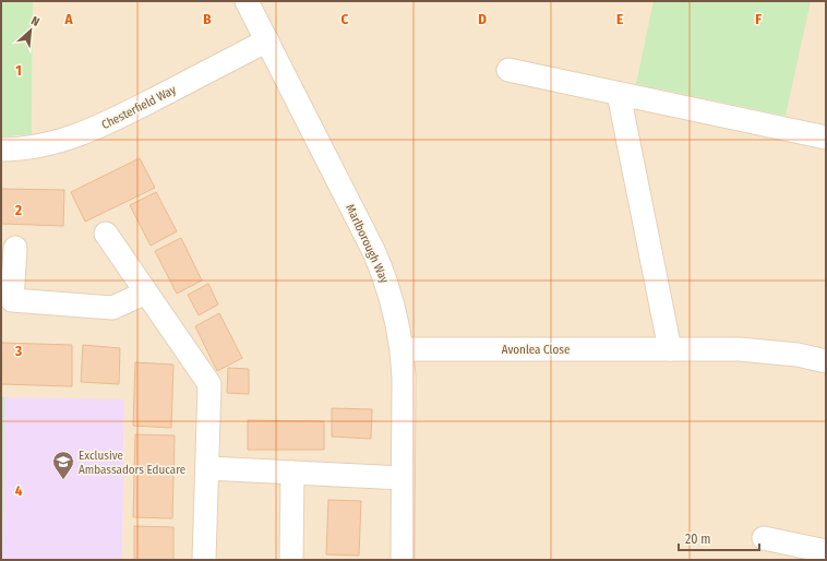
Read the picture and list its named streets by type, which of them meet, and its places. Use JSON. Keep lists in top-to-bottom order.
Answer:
{
  "streets": {
    "street": ["Chesterfield Way", "Marlborough Way", "Avonlea Close"]
  },
  "crossings": [
    ["Chesterfield Way", "Marlborough Way"],
    ["Marlborough Way", "Avonlea Close"]
  ],
  "places": {
    "school or university": ["Exclusive Ambassadors Educare"]
  },
  "scale_bar": "20 m",
  "north": "top right",
  "grid": {
    "columns": [
      "A",
      "B",
      "C",
      "D",
      "E",
      "F"
    ],
    "rows": [
      "1",
      "2",
      "3",
      "4"
    ]
  }
}
